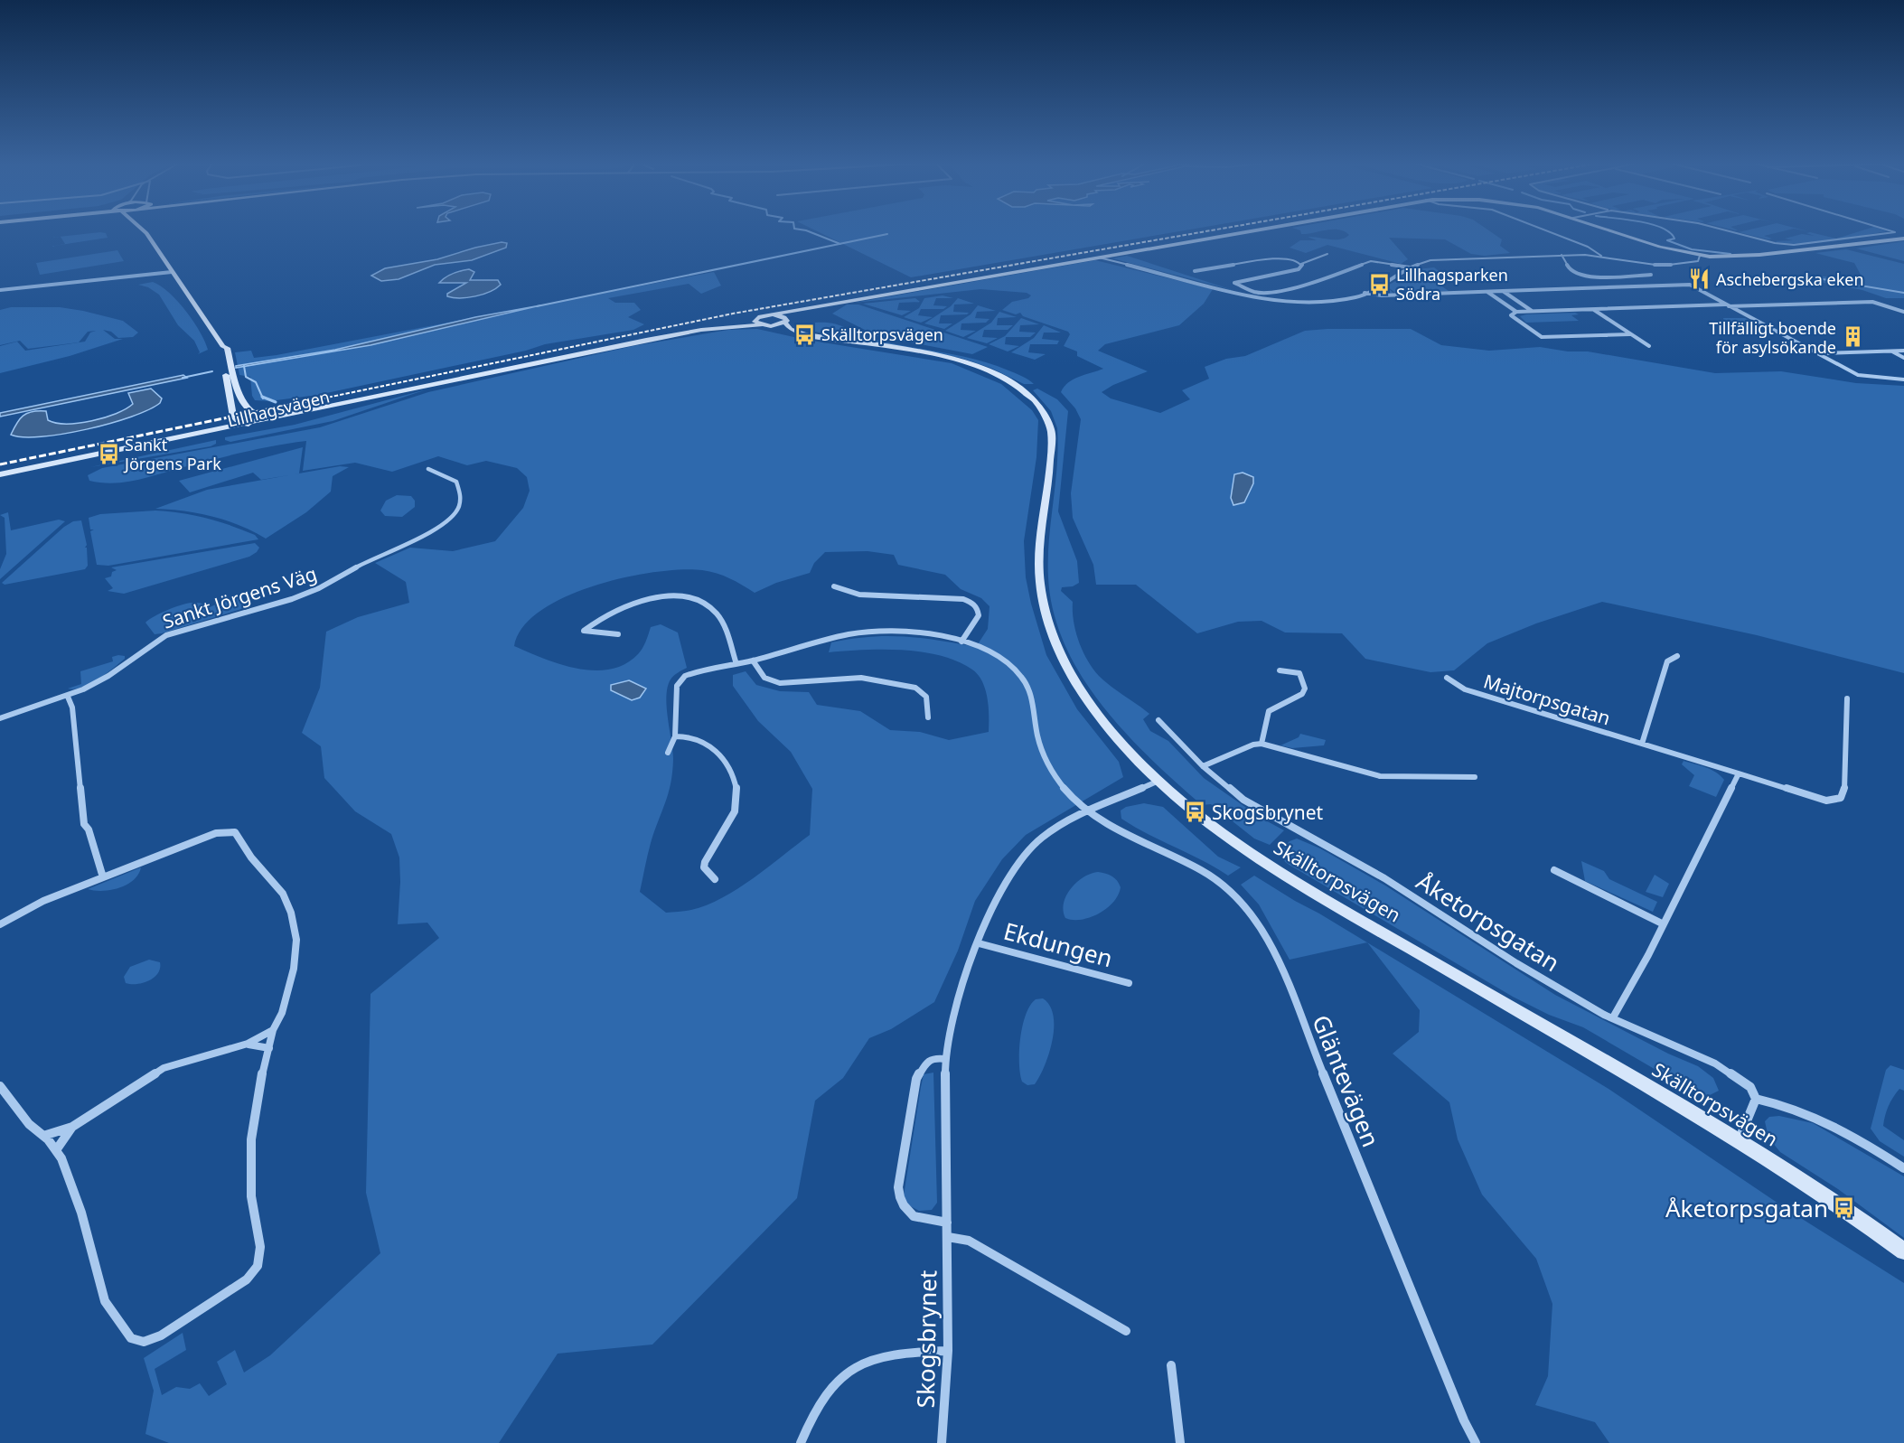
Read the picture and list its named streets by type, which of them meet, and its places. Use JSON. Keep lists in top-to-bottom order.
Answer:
{
  "streets": {
    "street": [
      "Lillhagsvägen",
      "Sankt Jörgens Väg",
      "Majtorpsgatan",
      "Skälltorpsvägen",
      "Åketorpsgatan",
      "Ekdungen",
      "Gläntevägen",
      "Skogsbrynet"
    ]
  },
  "crossings": [
    ["Lillhagsvägen", "Skälltorpsvägen"],
    ["Skälltorpsvägen", "Skogsbrynet"],
    ["Ekdungen", "Skogsbrynet"],
    ["Gläntevägen", "Skogsbrynet"]
  ],
  "places": {
    "restaurant": ["Aschebergska eken"],
    "bus stop": [
      "Lillhagsparken Södra",
      "Skälltorpsvägen",
      "Sankt Jörgens Park",
      "Skogsbrynet",
      "Åketorpsgatan"
    ],
    "building": ["Tillfälligt boende för asylsökande"]
  }
}
